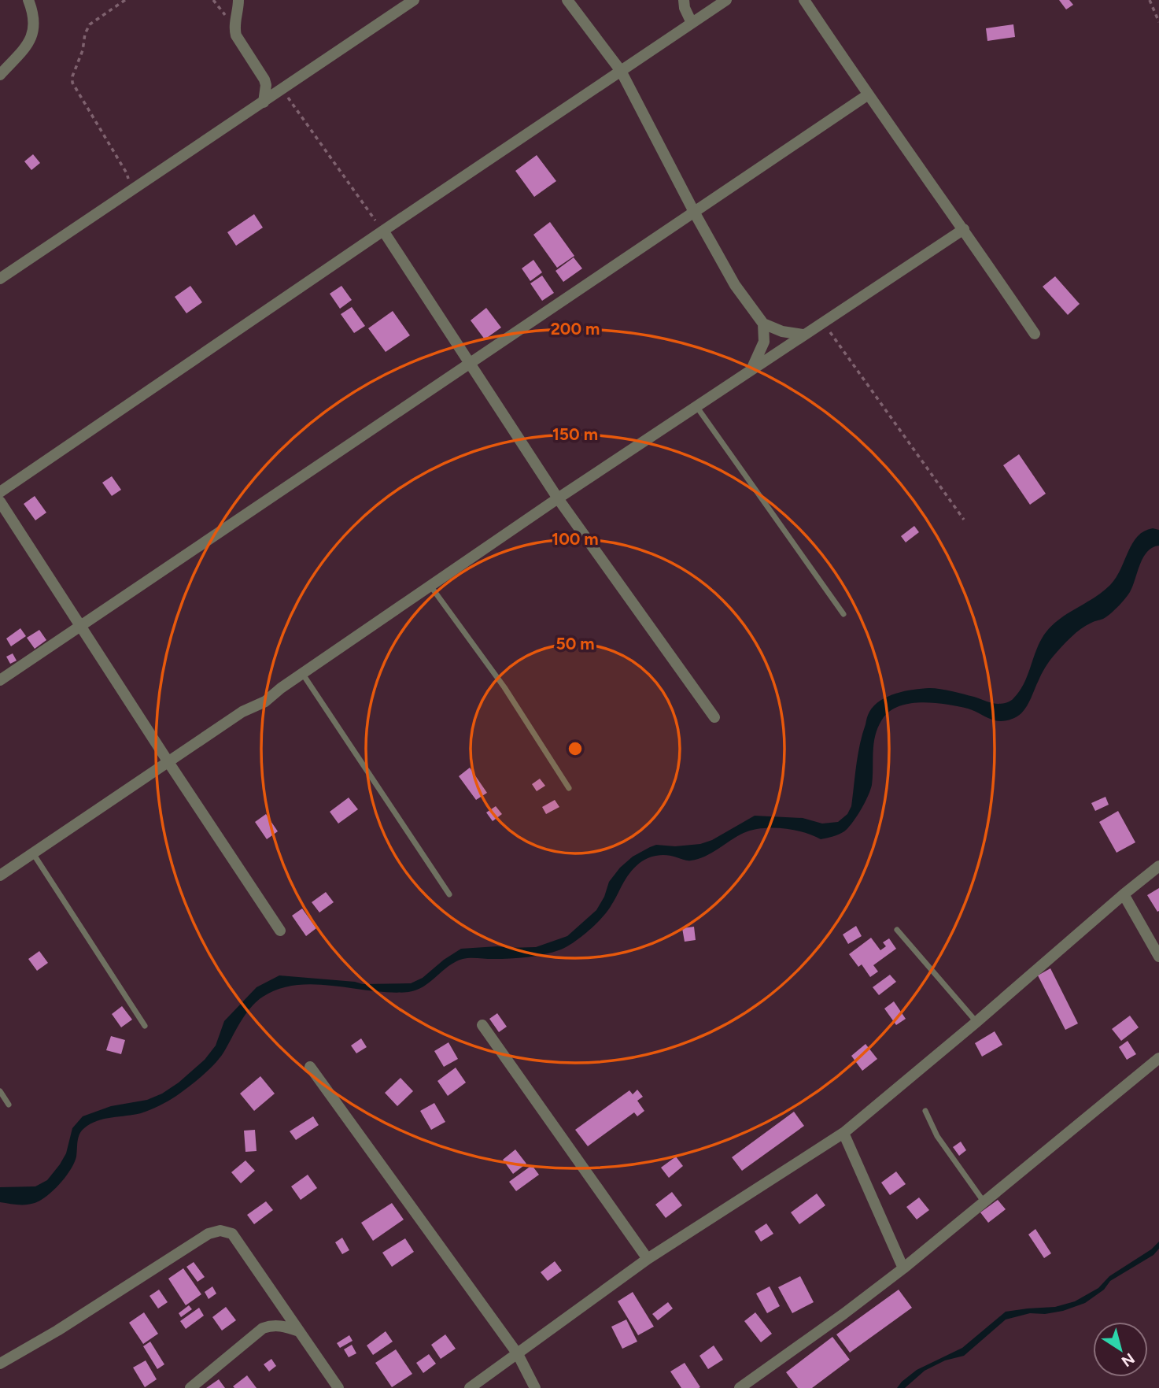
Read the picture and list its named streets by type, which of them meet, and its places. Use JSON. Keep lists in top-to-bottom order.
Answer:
{
  "north": "bottom right",
  "rings": [
    "200 m",
    "150 m",
    "100 m",
    "50 m"
  ]
}
